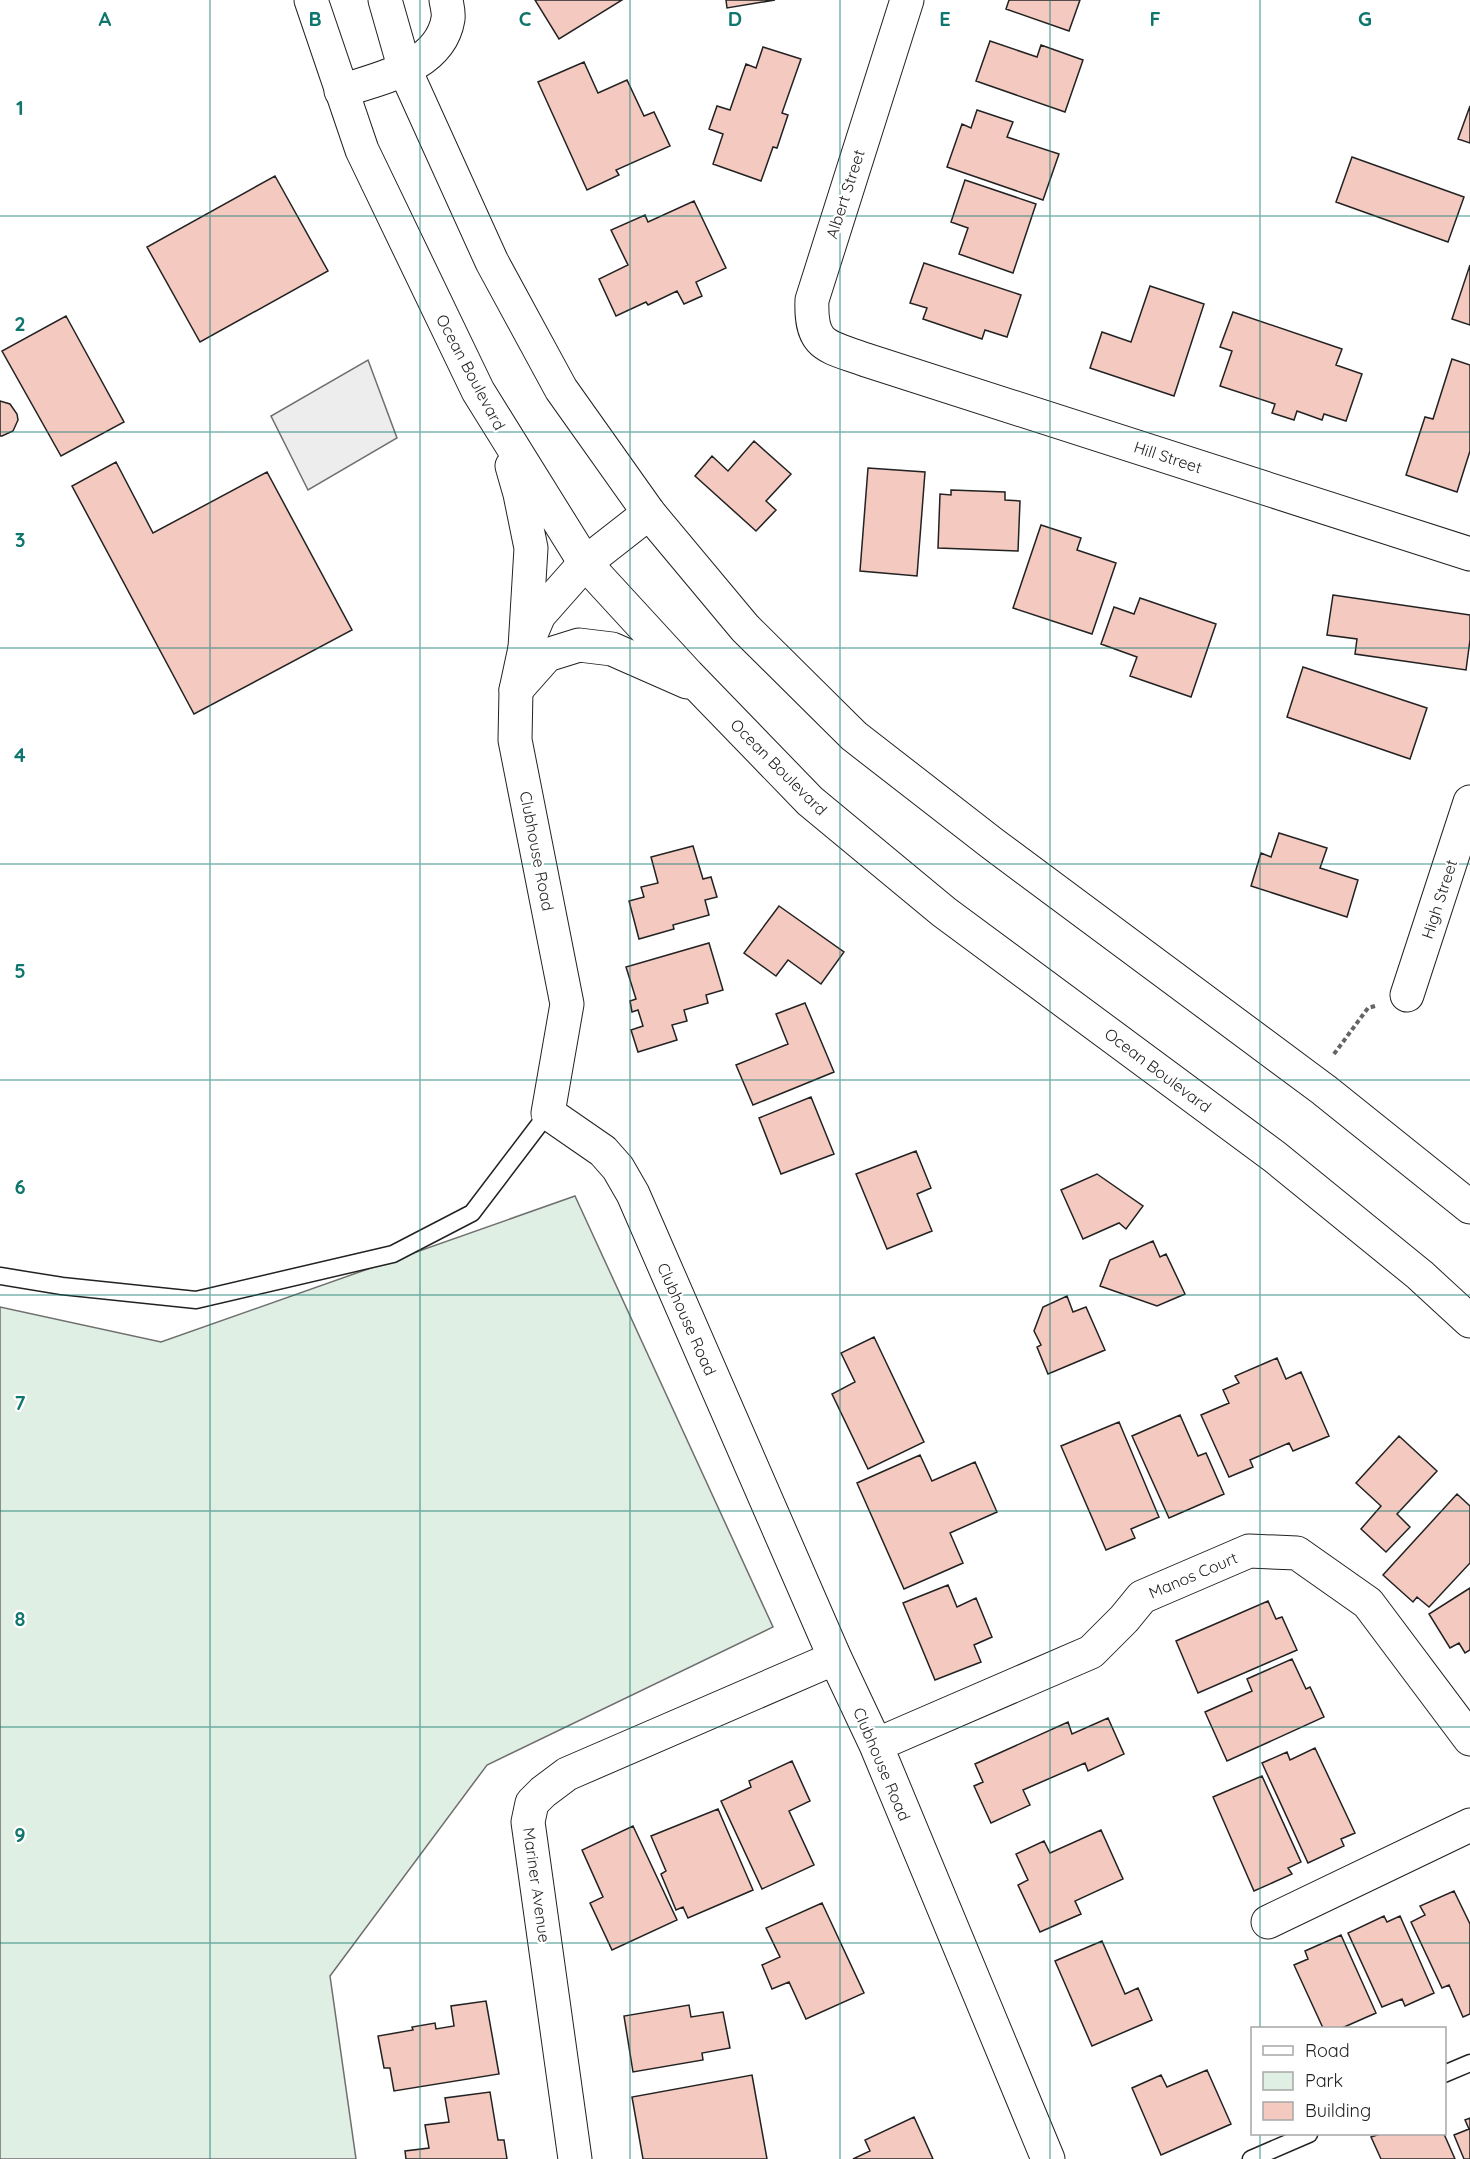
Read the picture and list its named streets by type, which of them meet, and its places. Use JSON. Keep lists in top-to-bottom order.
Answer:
{
  "streets": {
    "street": [
      "Albert Street",
      "Ocean Boulevard",
      "Hill Street",
      "Clubhouse Road",
      "High Street",
      "Manos Court",
      "Mariner Avenue"
    ]
  },
  "crossings": [
    ["Albert Street", "Hill Street"],
    ["Ocean Boulevard", "Clubhouse Road"],
    ["Clubhouse Road", "Manos Court"],
    ["Clubhouse Road", "Mariner Avenue"]
  ],
  "legend": ["Road", "Park", "Building"],
  "grid": {
    "columns": [
      "A",
      "B",
      "C",
      "D",
      "E",
      "F",
      "G"
    ],
    "rows": [
      "1",
      "2",
      "3",
      "4",
      "5",
      "6",
      "7",
      "8",
      "9"
    ]
  }
}
